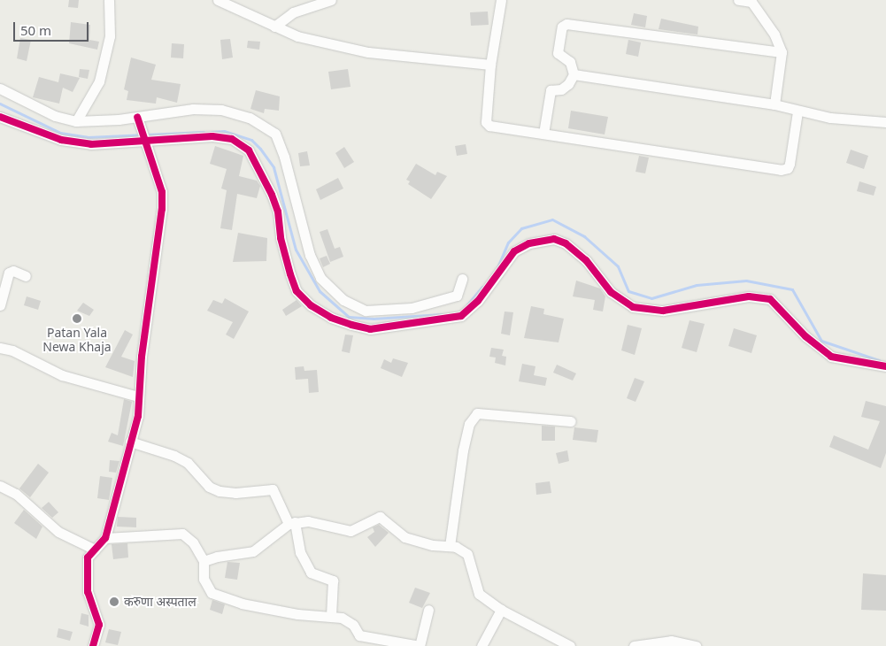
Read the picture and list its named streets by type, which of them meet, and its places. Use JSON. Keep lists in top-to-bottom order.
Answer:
{
  "places": ["Patan Yala Newa Khaja", "करुणा अस्पताल"],
  "scale_bar": "50 m"
}
